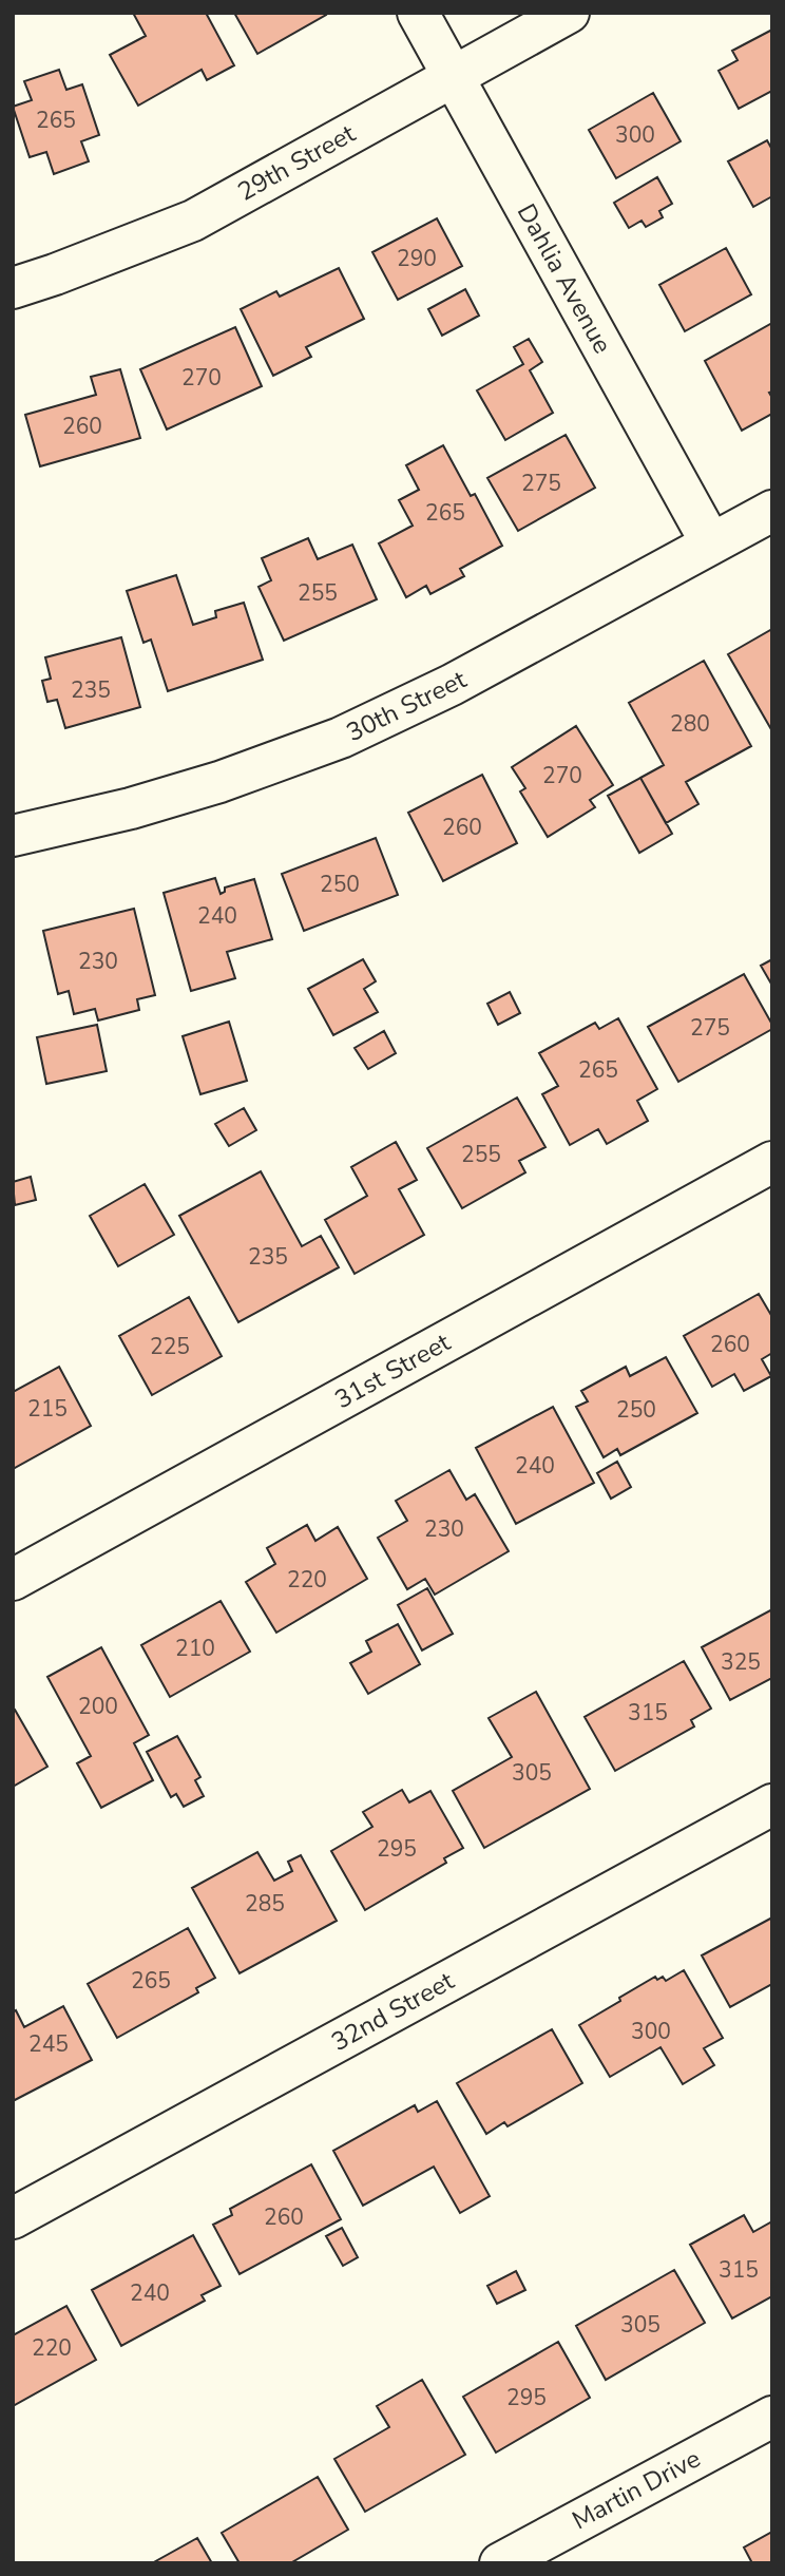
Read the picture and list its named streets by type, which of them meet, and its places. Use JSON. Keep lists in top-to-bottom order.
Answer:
{
  "streets": {
    "street": [
      "29th Street",
      "Dahlia Avenue",
      "30th Street",
      "31st Street",
      "32nd Street",
      "Martin Drive"
    ]
  },
  "crossings": [
    ["29th Street", "Dahlia Avenue"],
    ["Dahlia Avenue", "30th Street"]
  ],
  "house_numbers": [
    "265",
    "300",
    "290",
    "270",
    "260",
    "275",
    "265",
    "255",
    "235",
    "280",
    "270",
    "260",
    "250",
    "240",
    "230",
    "275",
    "265",
    "255",
    "235",
    "260",
    "225",
    "215",
    "250",
    "240",
    "230",
    "220",
    "210",
    "325",
    "200",
    "315",
    "305",
    "295",
    "285",
    "265",
    "300",
    "245",
    "260",
    "315",
    "240",
    "305",
    "220",
    "295"
  ]
}
